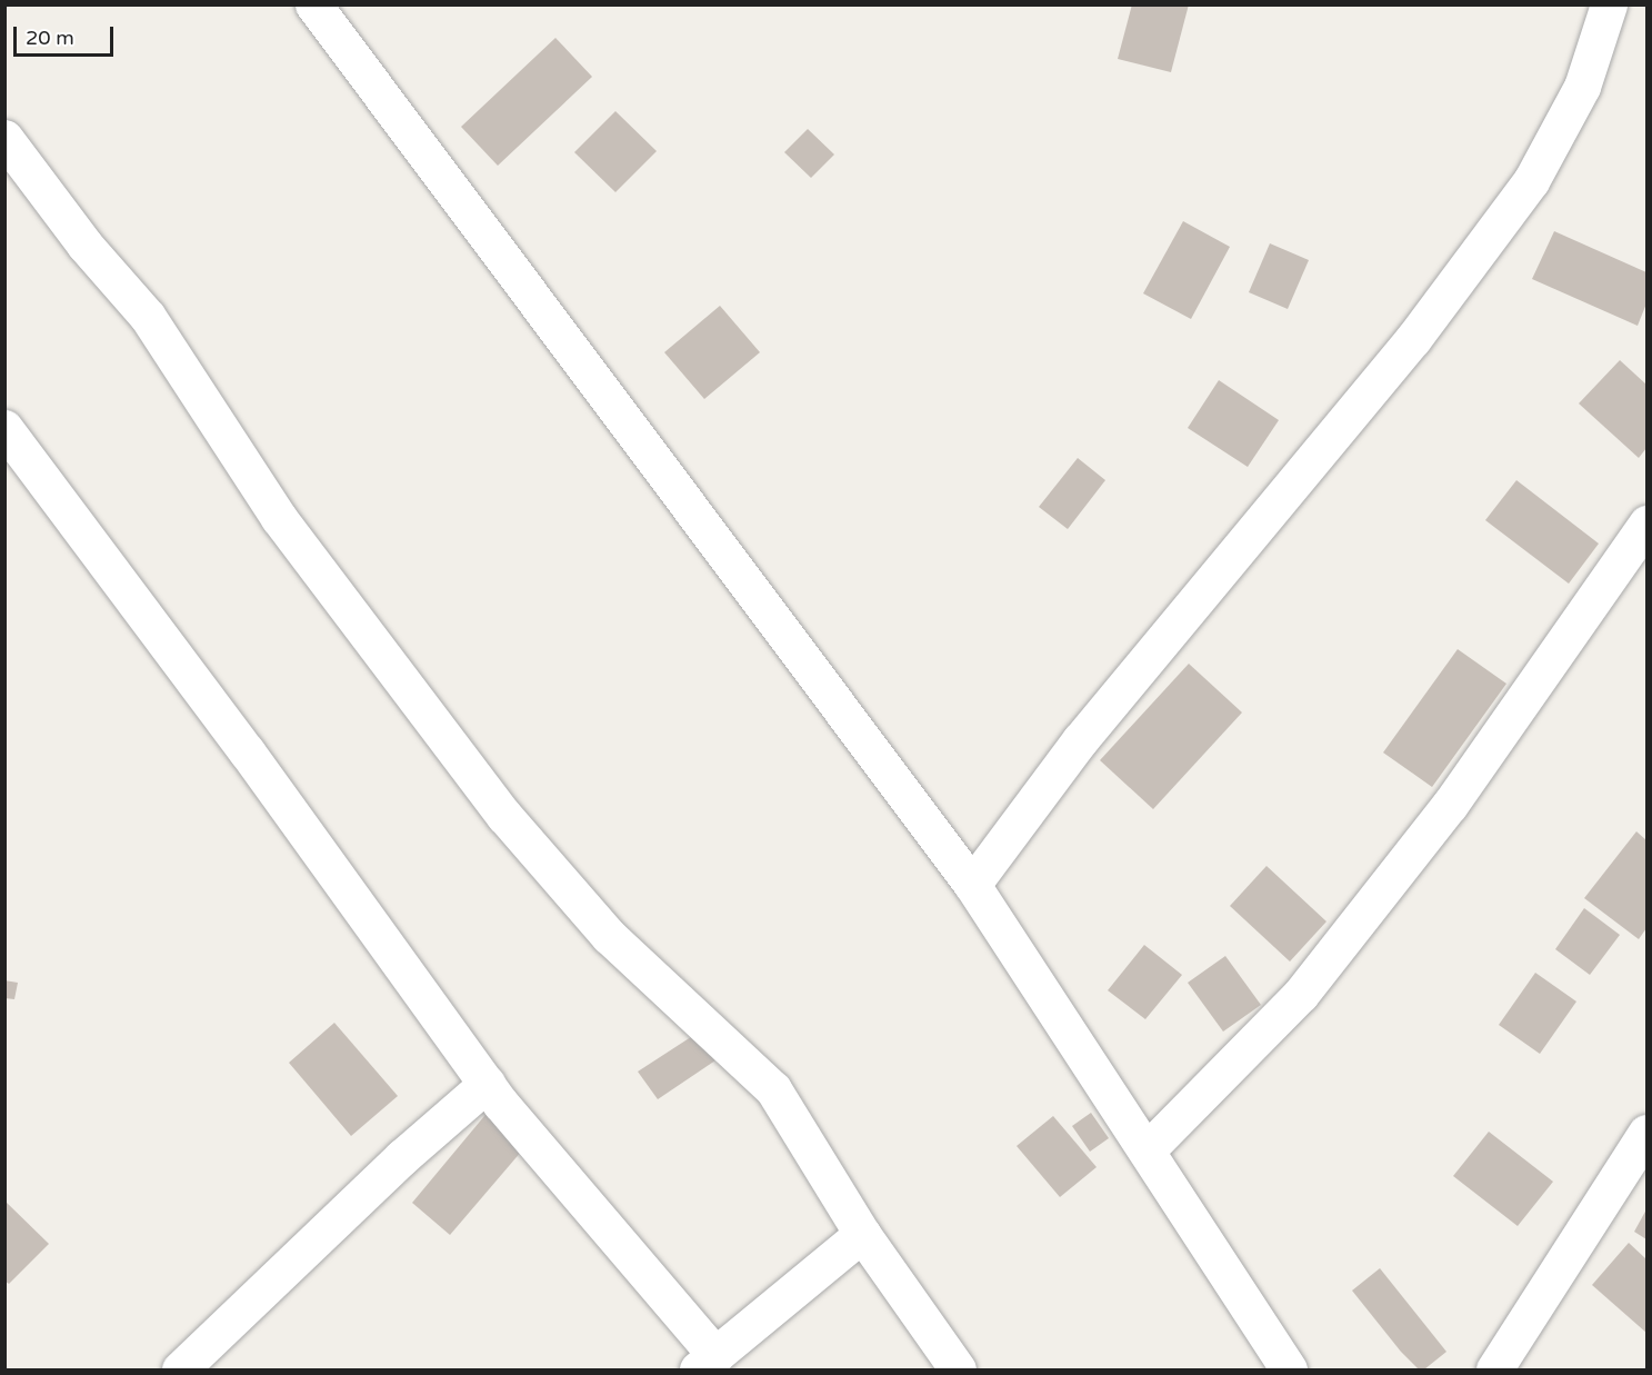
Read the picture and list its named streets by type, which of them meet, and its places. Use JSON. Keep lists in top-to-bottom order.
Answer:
{
  "scale_bar": "20 m"
}
